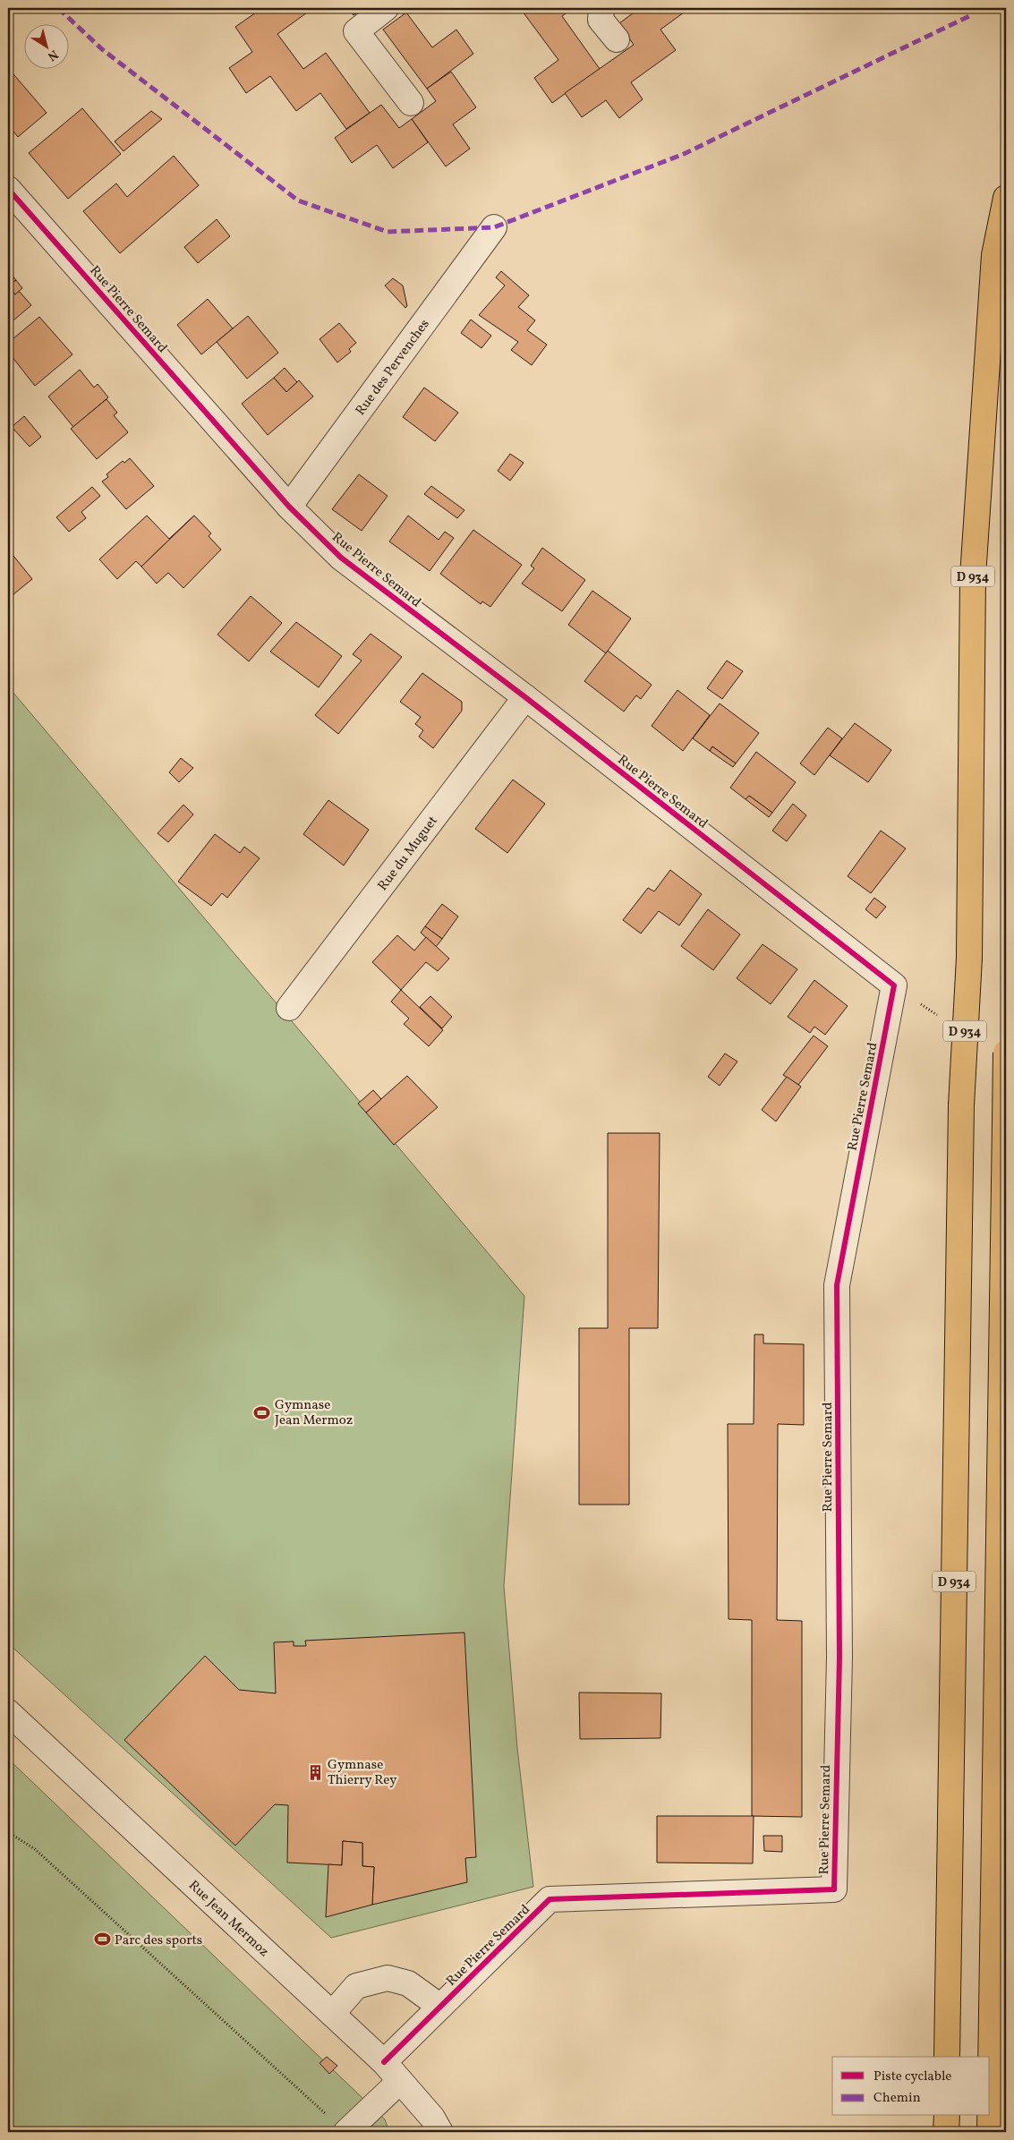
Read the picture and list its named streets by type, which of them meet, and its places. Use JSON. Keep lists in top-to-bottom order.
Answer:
{
  "streets": {
    "highway": ["D 934"],
    "street": [
      "Rue Pierre Semard",
      "Rue des Pervenches",
      "Rue du Muguet",
      "Rue Jean Mermoz"
    ]
  },
  "crossings": [
    ["Rue Pierre Semard", "Rue des Pervenches"],
    ["Rue Pierre Semard", "Rue du Muguet"],
    ["Rue Pierre Semard", "Rue Jean Mermoz"]
  ],
  "places": {
    "sports": ["Gymnase Jean Mermoz", "Parc des sports"],
    "building": ["Gymnase Thierry Rey"]
  },
  "legend": ["Piste cyclable", "Chemin"],
  "north": "bottom right"
}
